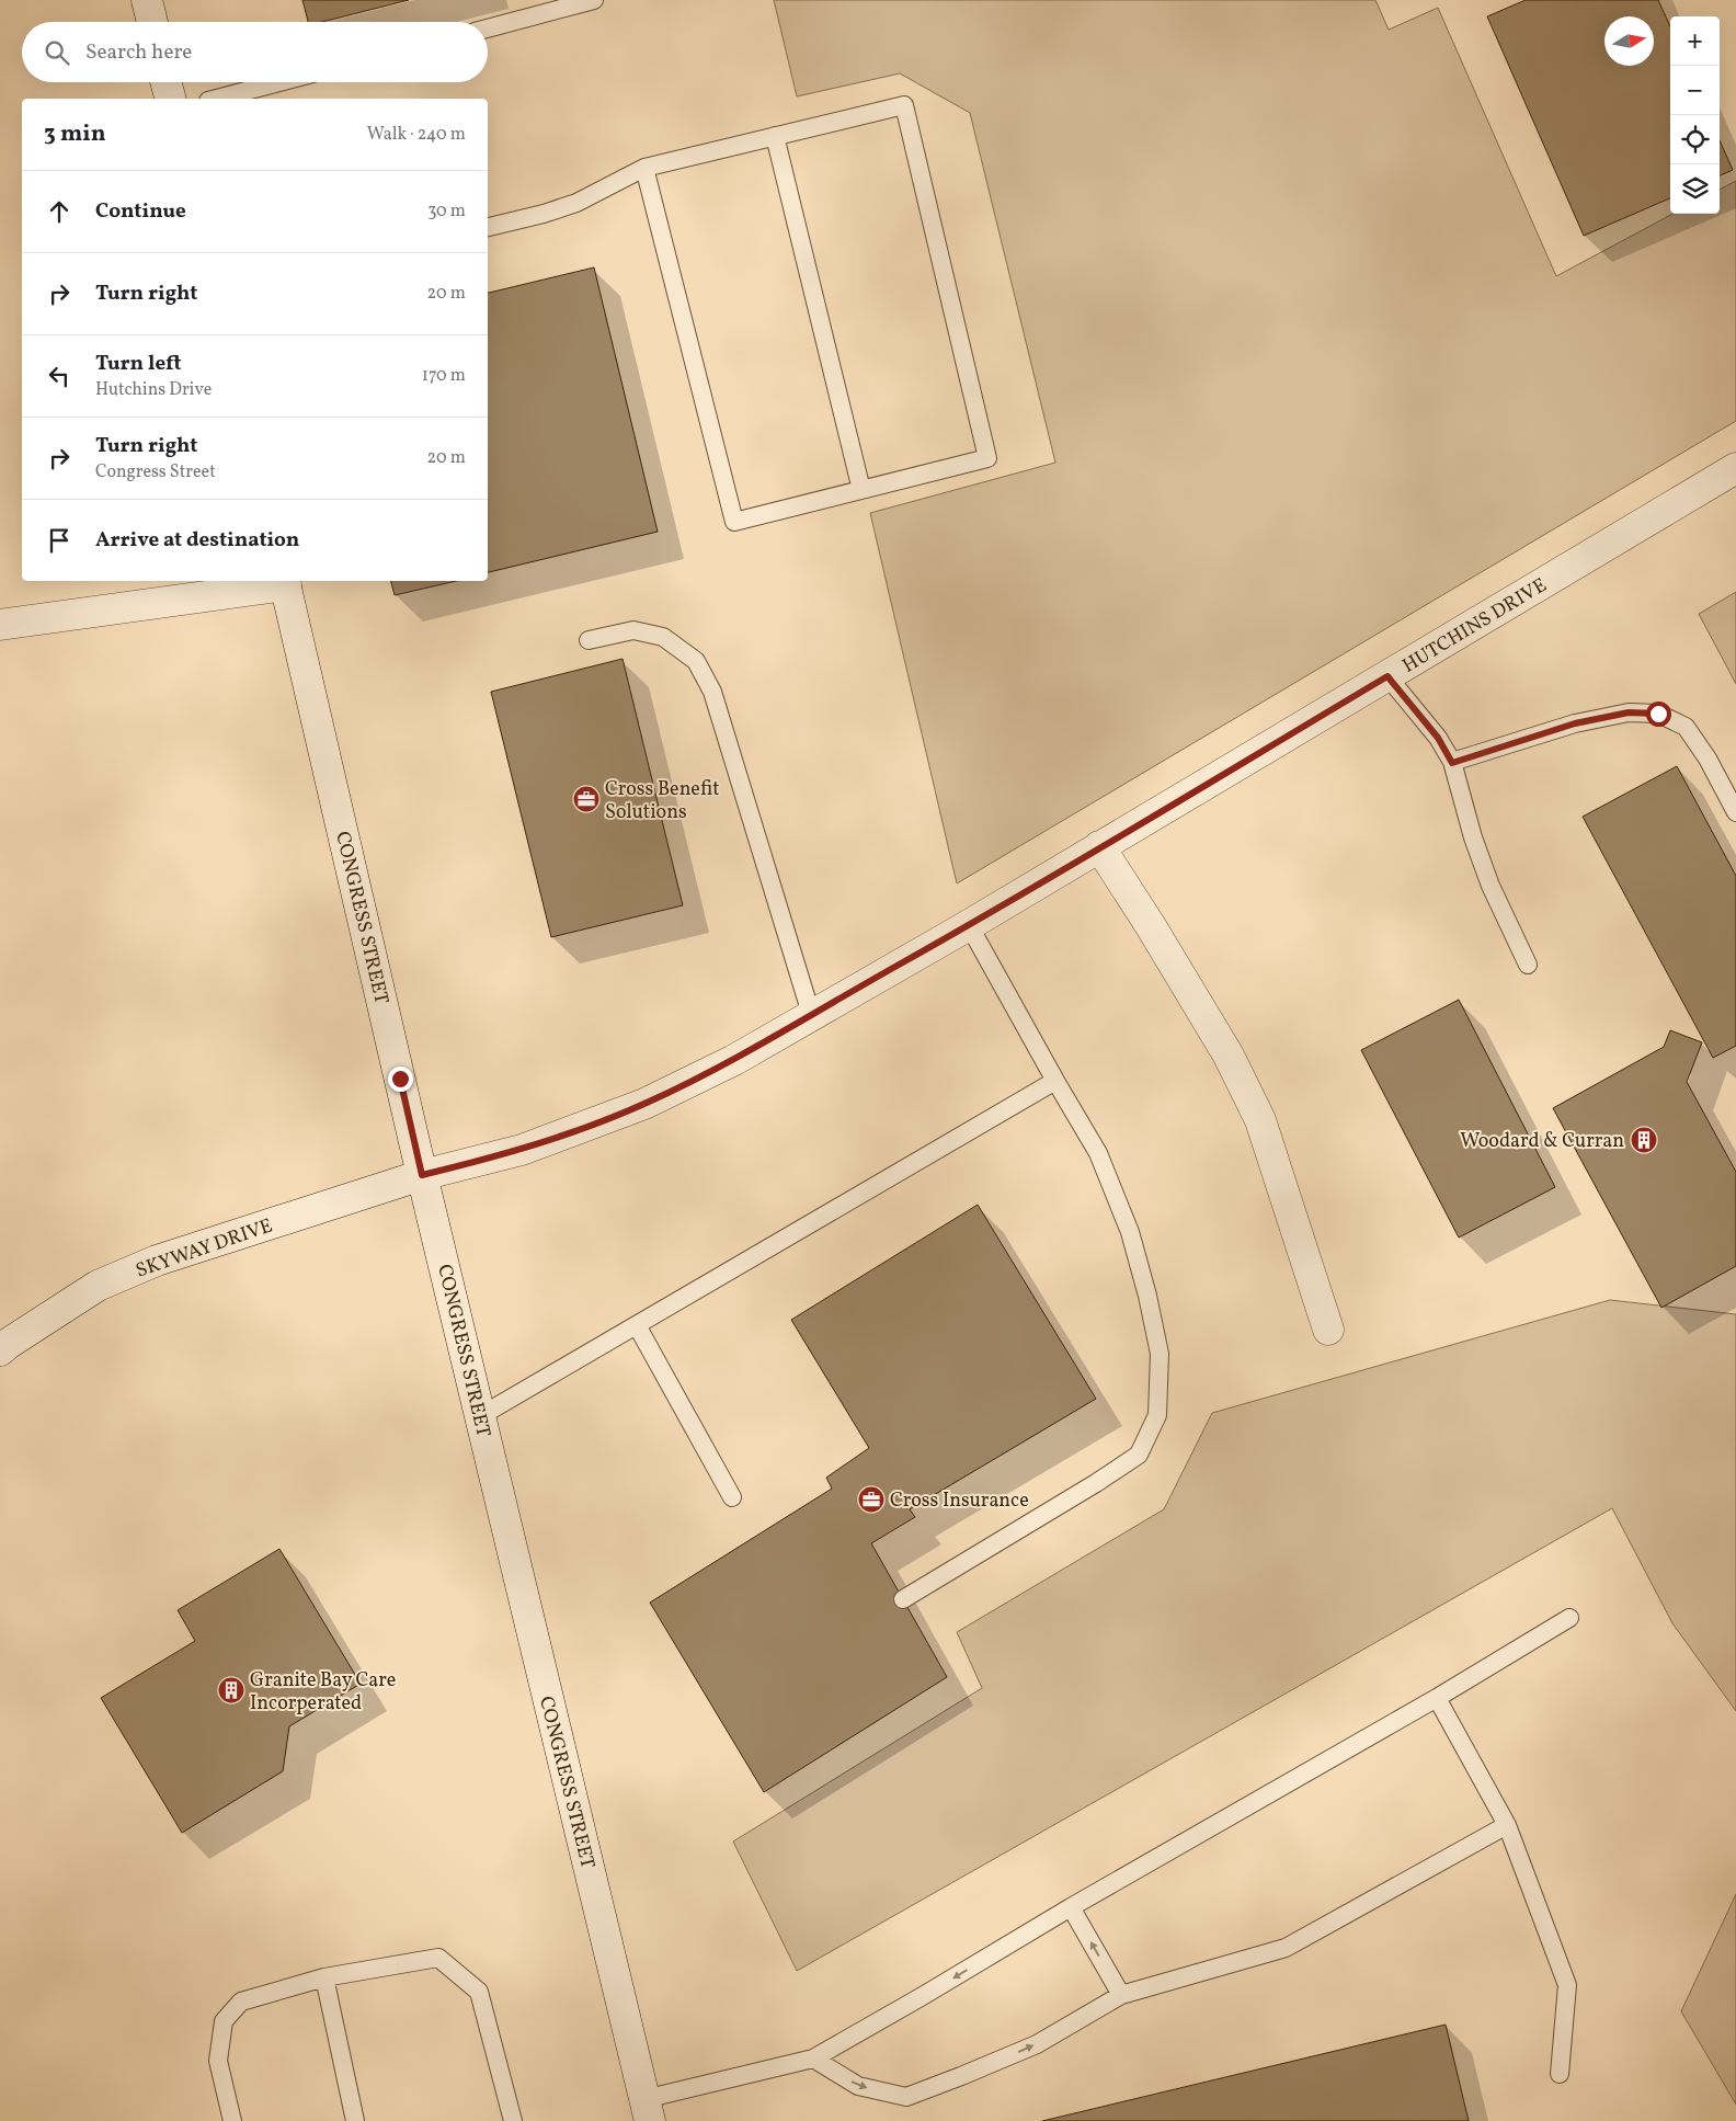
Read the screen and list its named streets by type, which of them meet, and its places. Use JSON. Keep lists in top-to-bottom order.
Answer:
{
  "streets": {
    "street": ["HUTCHINS DRIVE", "CONGRESS STREET", "SKYWAY DRIVE"]
  },
  "crossings": [
    ["HUTCHINS DRIVE", "CONGRESS STREET"],
    ["HUTCHINS DRIVE", "SKYWAY DRIVE"],
    ["CONGRESS STREET", "SKYWAY DRIVE"]
  ],
  "places": {
    "office": ["Cross Benefit Solutions", "Cross Insurance"],
    "building": ["Woodard & Curran", "Granite Bay Care Incorperated"]
  },
  "north": "right",
  "page": {
    "map_buttons": ["+", "−"],
    "search": "Search here",
    "heading": ["3 min", "Walk · 240 m"],
    "list": [
      ["Continue", "30 m"],
      ["Turn right", "20 m"],
      ["Turn left", "Hutchins Drive", "170 m"],
      ["Turn right", "Congress Street", "20 m"],
      "Arrive at destination"
    ]
  }
}
